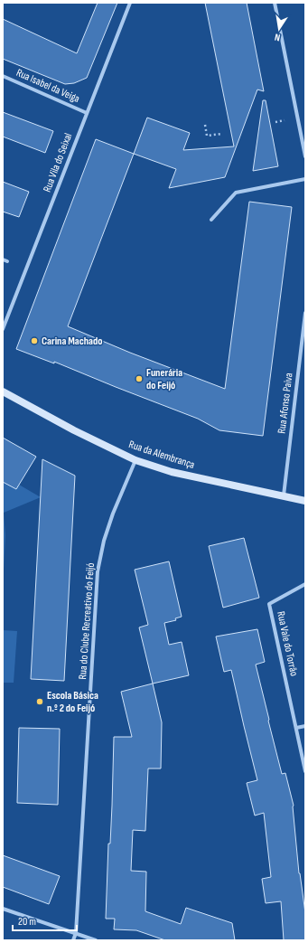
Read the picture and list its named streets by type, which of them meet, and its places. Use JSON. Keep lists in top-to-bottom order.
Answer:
{
  "streets": {
    "main road": ["Rua da Alembrança"],
    "street": [
      "Rua Isabel da Veiga",
      "Rua Vila do Seixal",
      "Rua Afonso Paiva",
      "Rua do Clube Recreativo do Feijó",
      "Rua Vale do Torrão"
    ]
  },
  "crossings": [
    ["Rua Isabel da Veiga", "Rua Vila do Seixal"],
    ["Rua Afonso Paiva", "Rua da Alembrança"],
    ["Rua da Alembrança", "Rua do Clube Recreativo do Feijó"]
  ],
  "places": ["Carina Machado", "Funerária do Feijó", "Escola Básica n.º 2 do Feijó"],
  "scale_bar": "20 m",
  "north": "bottom"
}
